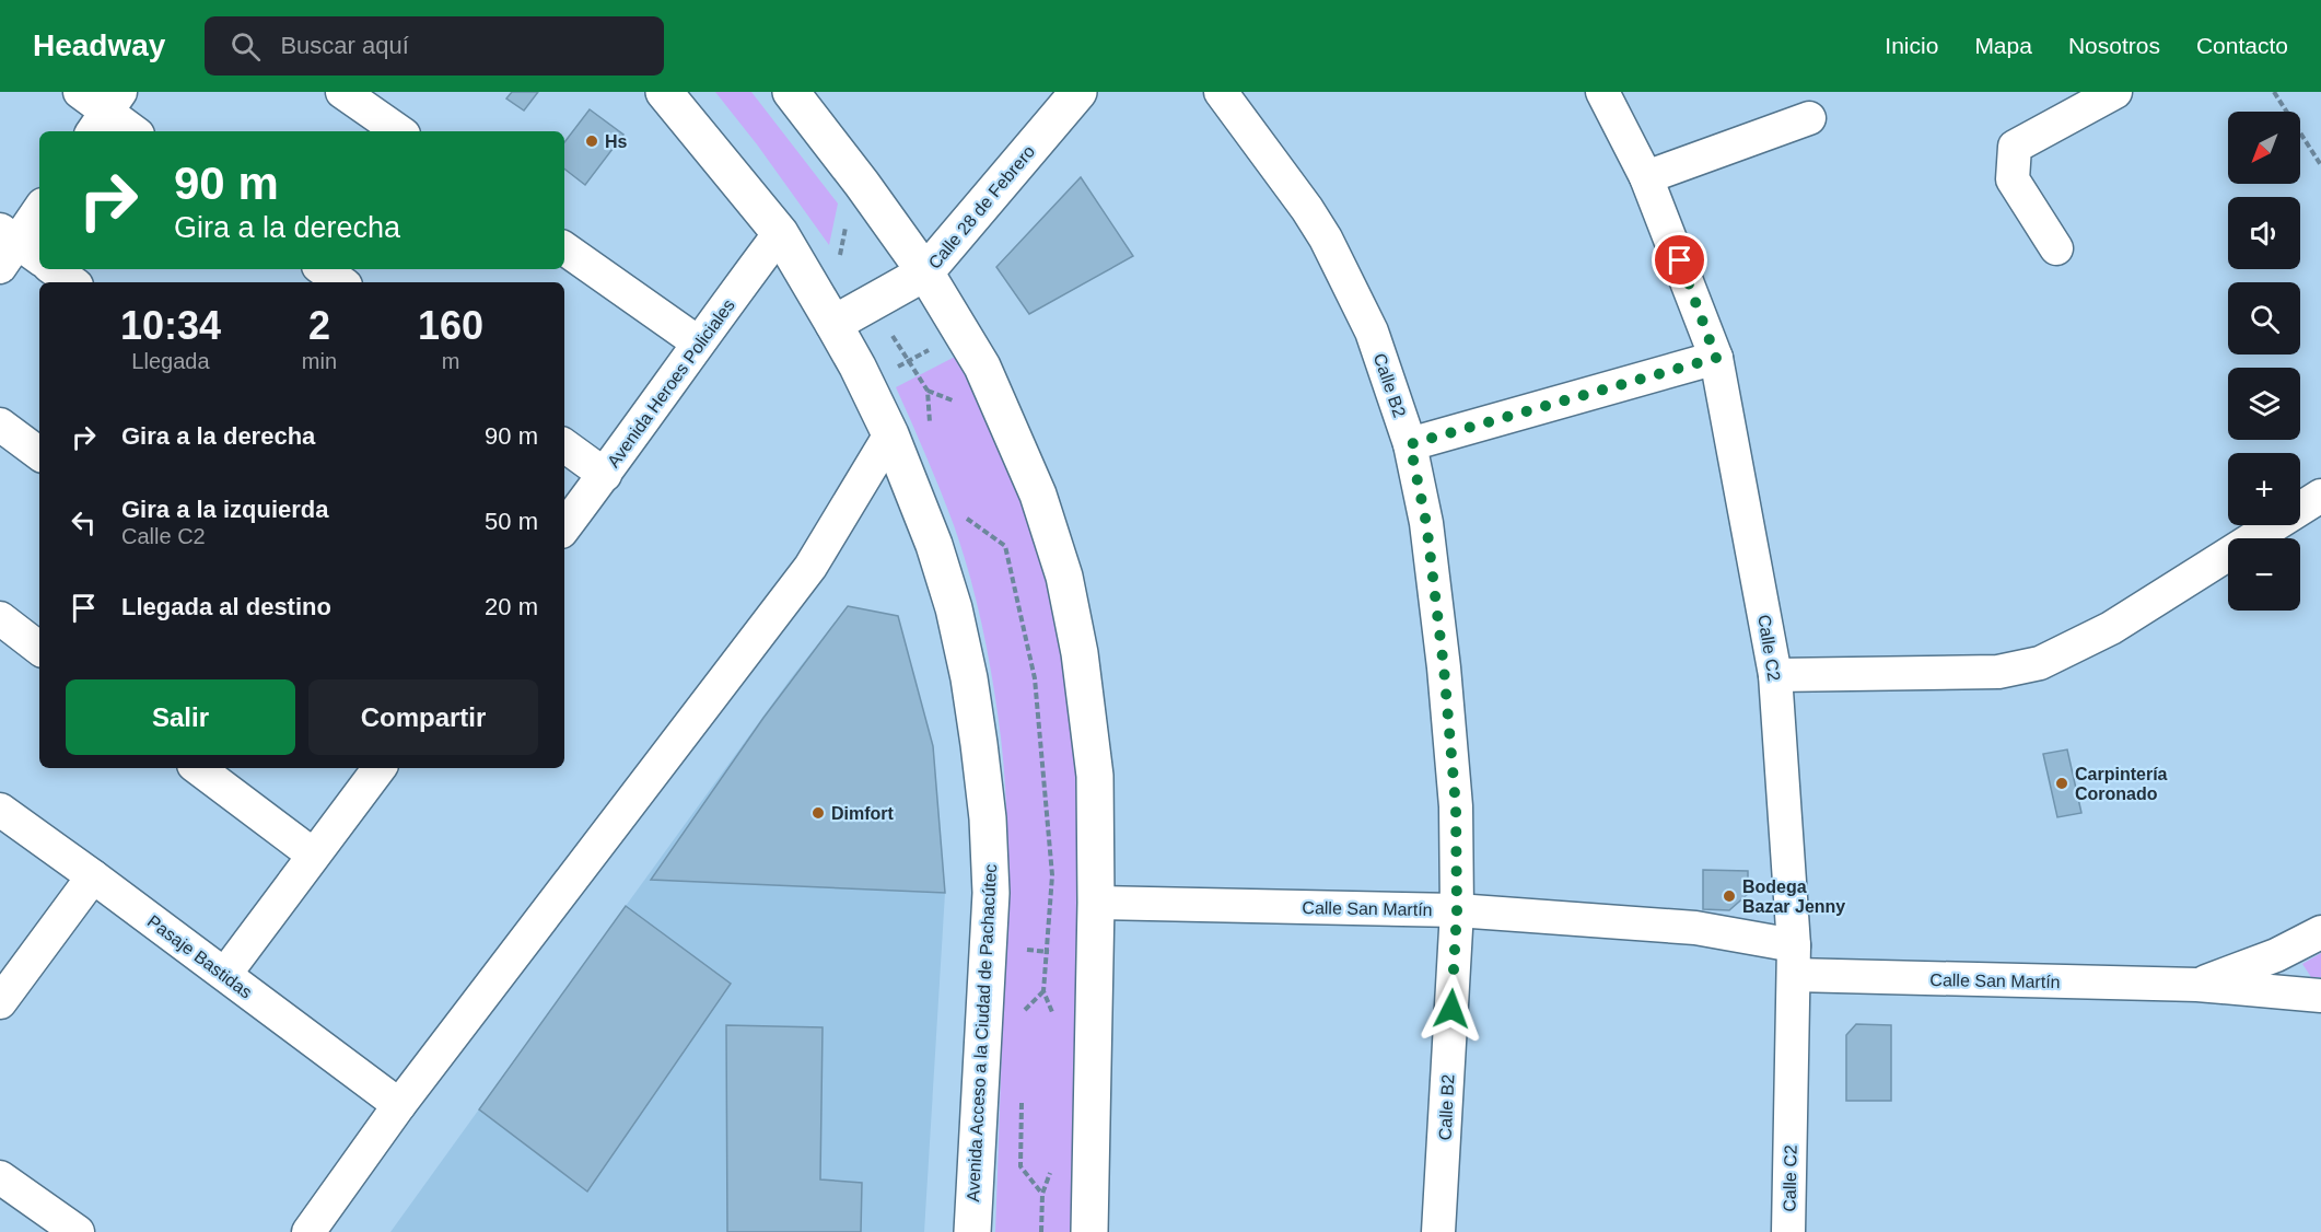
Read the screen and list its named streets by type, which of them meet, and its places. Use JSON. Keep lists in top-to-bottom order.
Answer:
{
  "streets": {
    "main road": ["Calle 28 de Febrero", "Avenida Acceso a la Ciudad de Pachacútec"],
    "street": [
      "Avenida Heroes Policiales",
      "Calle B2",
      "Calle C2",
      "Calle San Martín",
      "Pasaje Bastidas"
    ]
  },
  "crossings": [
    ["Calle 28 de Febrero", "Avenida Acceso a la Ciudad de Pachacútec"],
    ["Avenida Heroes Policiales", "Avenida Acceso a la Ciudad de Pachacútec"],
    ["Calle B2", "Calle San Martín"],
    ["Calle C2", "Calle San Martín"]
  ],
  "places": [
    "Hs",
    "Carpintería Coronado",
    "Dimfort",
    "Bodega Bazar Jenny"
  ],
  "north": "bottom left",
  "page": {
    "header": "Headway",
    "search": "Buscar aquí",
    "nav": [
      "Inicio",
      "Mapa",
      "Nosotros",
      "Contacto"
    ],
    "map_buttons": ["+", "−"],
    "turn": ["90 m", "Gira a la derecha"],
    "eta": [
      "10:34",
      "Llegada",
      "2",
      "min",
      "160",
      "m"
    ],
    "list": [
      {
        "name": "Gira a la derecha",
        "value": "90 m"
      },
      {
        "name": "Gira a la izquierda",
        "note": "Calle C2",
        "value": "50 m"
      },
      {
        "name": "Llegada al destino",
        "value": "20 m"
      }
    ],
    "buttons": ["Salir", "Compartir"]
  }
}
